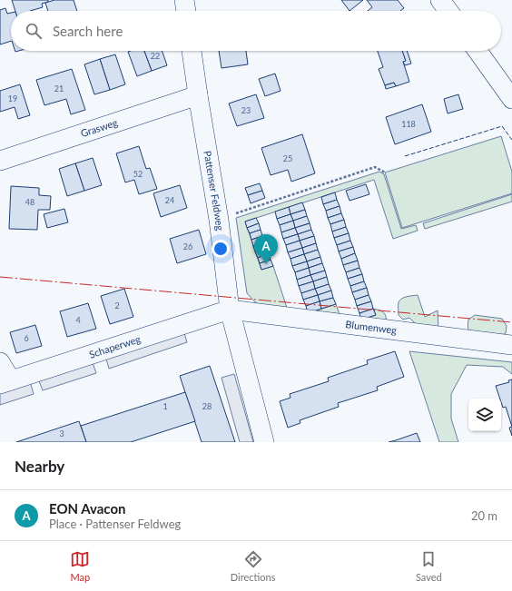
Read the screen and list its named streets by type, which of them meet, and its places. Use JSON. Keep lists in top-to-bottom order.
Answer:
{
  "streets": {
    "street": [
      "Grasweg",
      "Pattenser Feldweg",
      "Blumenweg",
      "Schaperweg"
    ]
  },
  "crossings": [
    ["Grasweg", "Pattenser Feldweg"],
    ["Pattenser Feldweg", "Blumenweg"],
    ["Pattenser Feldweg", "Schaperweg"],
    ["Blumenweg", "Schaperweg"]
  ],
  "house_numbers": [
    "22",
    "21",
    "19",
    "23",
    "118",
    "25",
    "52",
    "24",
    "48",
    "26",
    "2",
    "4",
    "6",
    "1",
    "28",
    "3"
  ],
  "page": {
    "search": "Search here",
    "pins": "A",
    "heading": "Nearby",
    "list": [
      {
        "mark": "A",
        "name": "EON Avacon",
        "note": "Place · Pattenser Feldweg",
        "value": "20 m"
      }
    ],
    "nav": ["Map", "Directions", "Saved"]
  }
}
